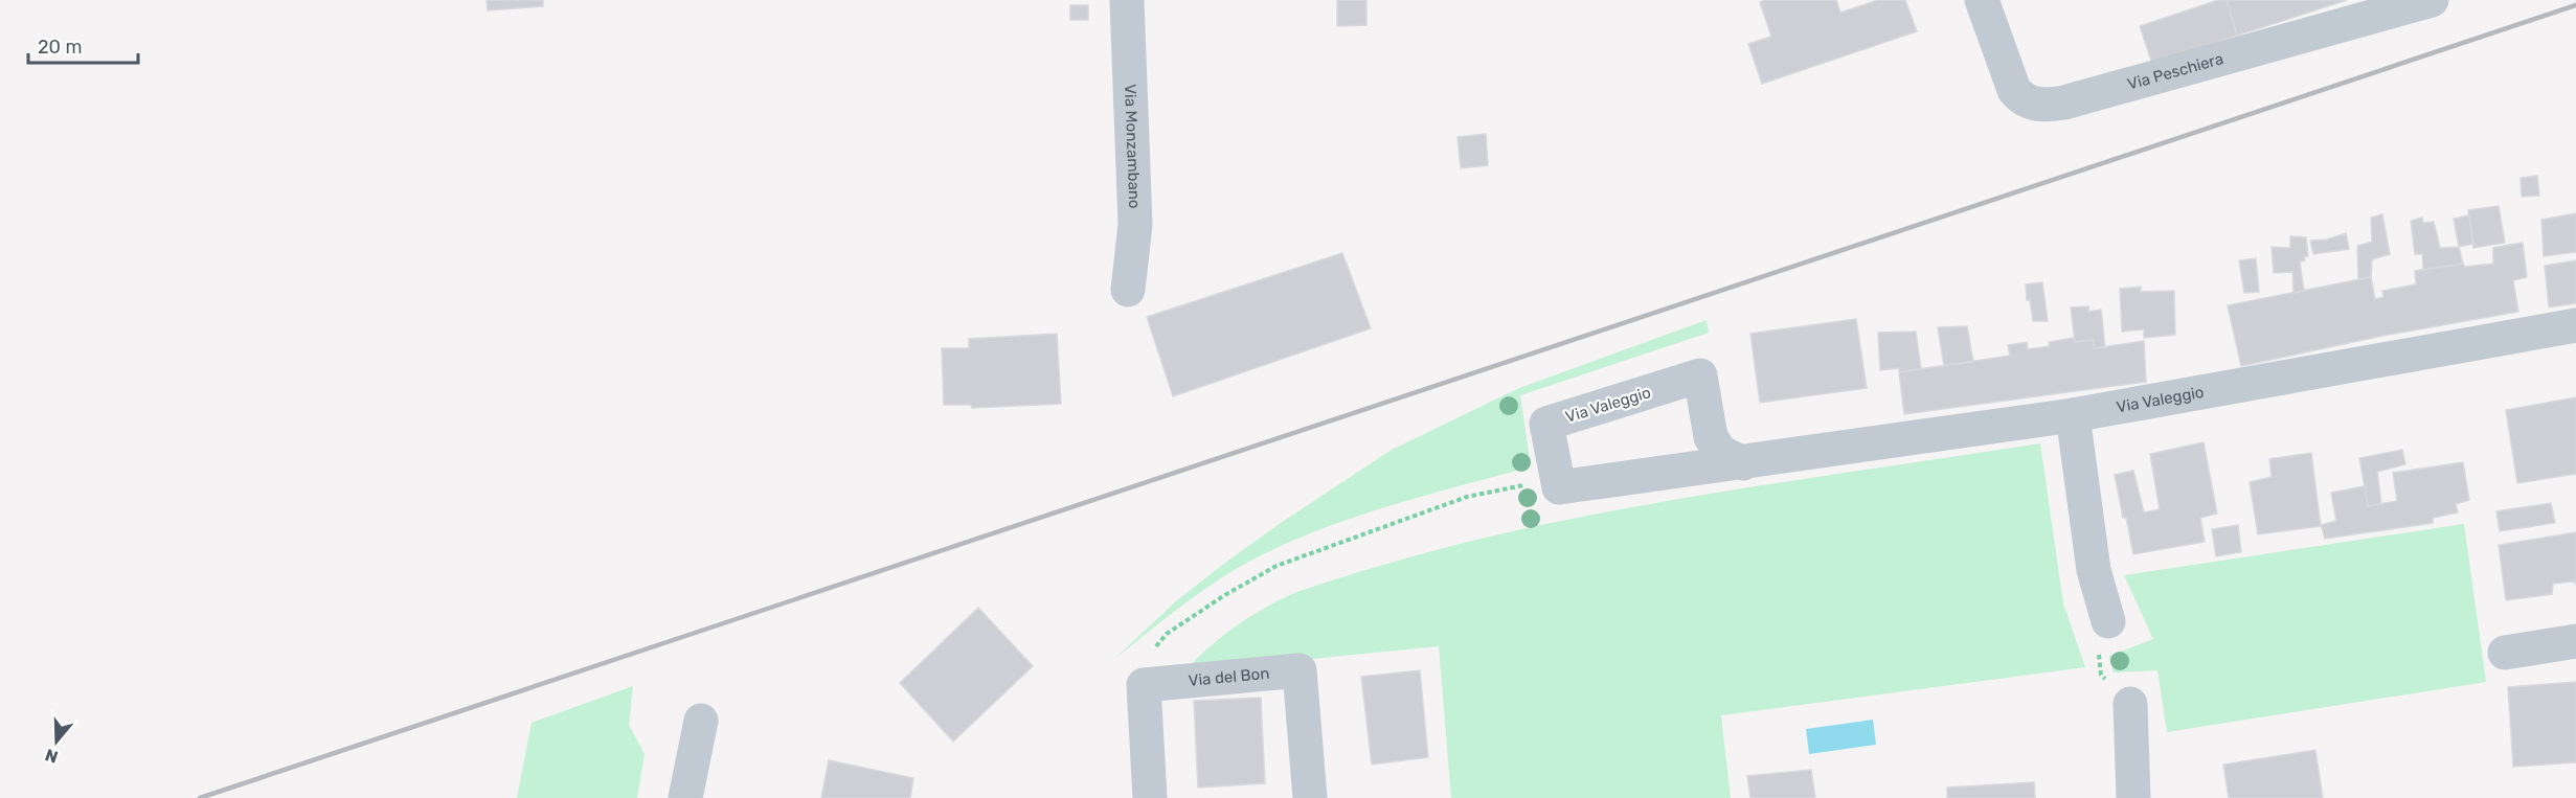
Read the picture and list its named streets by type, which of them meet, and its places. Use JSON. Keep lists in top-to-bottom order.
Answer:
{
  "streets": {
    "street": [
      "Via Peschiera",
      "Via Monzambano",
      "Via Valeggio",
      "Via del Bon"
    ]
  },
  "scale_bar": "20 m",
  "north": "bottom"
}
